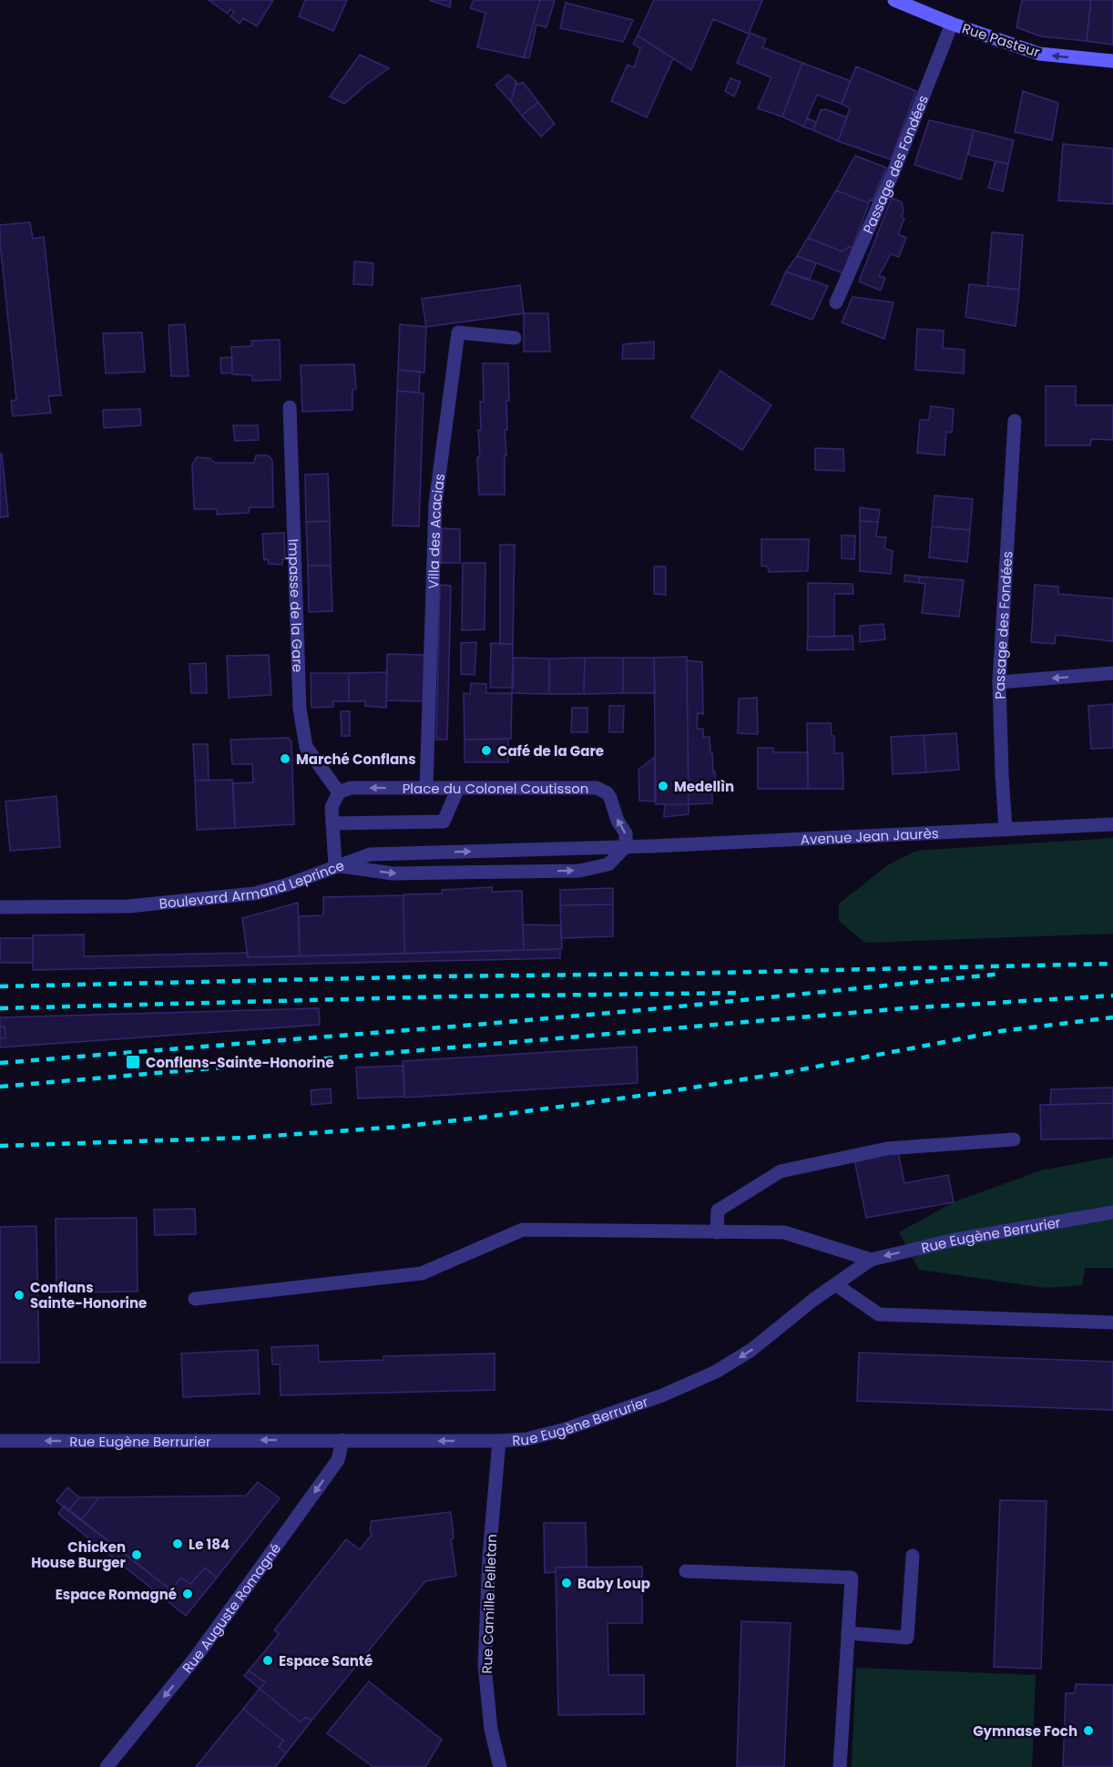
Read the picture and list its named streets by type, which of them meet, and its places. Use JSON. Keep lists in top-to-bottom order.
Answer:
{
  "streets": {
    "main road": ["Rue Pasteur"],
    "street": [
      "Passage des Fondées",
      "Villa des Acacias",
      "Impasse de la Gare",
      "Place du Colonel Coutisson",
      "Avenue Jean Jaurès",
      "Boulevard Armand Leprince",
      "Rue Eugène Berrurier",
      "Rue Camille Pelletan",
      "Rue Auguste Romagné"
    ]
  },
  "crossings": [
    ["Rue Pasteur", "Passage des Fondées"],
    ["Passage des Fondées", "Avenue Jean Jaurès"],
    ["Villa des Acacias", "Place du Colonel Coutisson"],
    ["Impasse de la Gare", "Place du Colonel Coutisson"],
    ["Place du Colonel Coutisson", "Avenue Jean Jaurès"],
    ["Place du Colonel Coutisson", "Boulevard Armand Leprince"],
    ["Avenue Jean Jaurès", "Boulevard Armand Leprince"],
    ["Rue Eugène Berrurier", "Rue Camille Pelletan"],
    ["Rue Eugène Berrurier", "Rue Auguste Romagné"]
  ],
  "one_way": ["Rue Pasteur", "Rue Auguste Romagné"],
  "places": {
    "other": [
      "Café de la Gare",
      "Marché Conflans",
      "Medellìn",
      "Conflans Sainte-Honorine",
      "Le 184",
      "Chicken House Burger",
      "Baby Loup",
      "Espace Romagné",
      "Espace Santé",
      "Gymnase Foch"
    ],
    "transit": ["Conflans-Sainte-Honorine"]
  }
}
